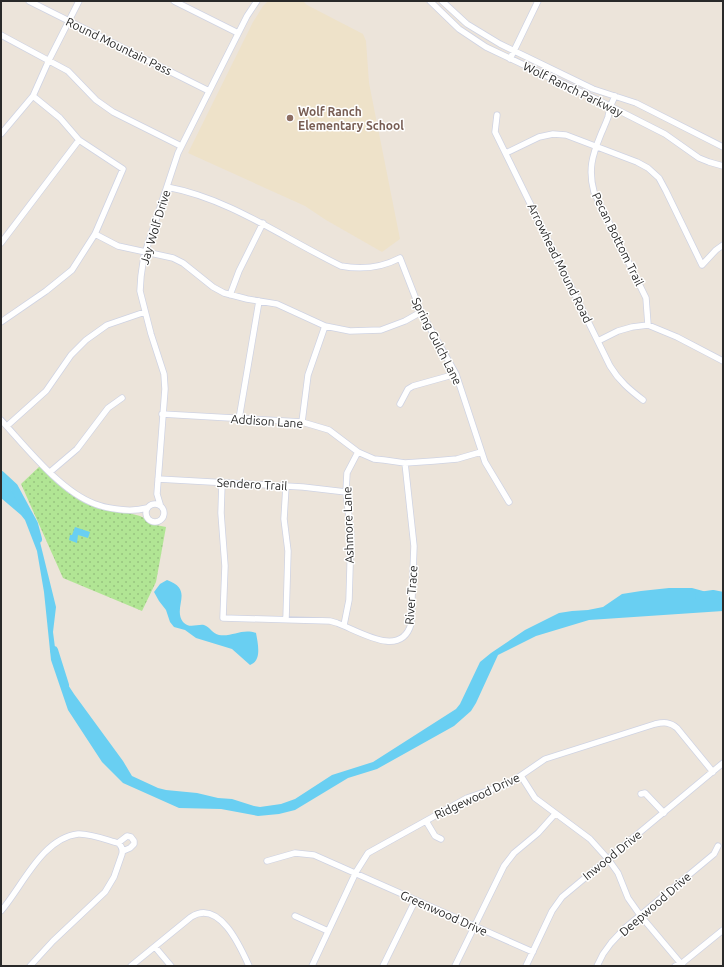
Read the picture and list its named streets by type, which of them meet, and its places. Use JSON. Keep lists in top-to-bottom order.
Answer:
{
  "streets": {
    "street": [
      "Round Mountain Pass",
      "Wolf Ranch Parkway",
      "Jay Wolf Drive",
      "Pecan Bottom Trail",
      "Arrowhead Mound Road",
      "Spring Gulch Lane",
      "Addison Lane",
      "Sendero Trail",
      "Ashmore Lane",
      "River Trace",
      "Ridgewood Drive",
      "Inwood Drive",
      "Deepwood Drive",
      "Greenwood Drive"
    ]
  },
  "crossings": [
    ["Round Mountain Pass", "Jay Wolf Drive"],
    ["Wolf Ranch Parkway", "Pecan Bottom Trail"],
    ["Jay Wolf Drive", "Spring Gulch Lane"],
    ["Jay Wolf Drive", "Addison Lane"],
    ["Jay Wolf Drive", "Sendero Trail"],
    ["Spring Gulch Lane", "Addison Lane"],
    ["Addison Lane", "Ashmore Lane"],
    ["Addison Lane", "River Trace"],
    ["Sendero Trail", "Ashmore Lane"],
    ["Sendero Trail", "River Trace"],
    ["Ashmore Lane", "River Trace"],
    ["Ridgewood Drive", "Inwood Drive"],
    ["Ridgewood Drive", "Greenwood Drive"],
    ["Inwood Drive", "Greenwood Drive"]
  ],
  "places": ["Wolf Ranch Elementary School"]
}
